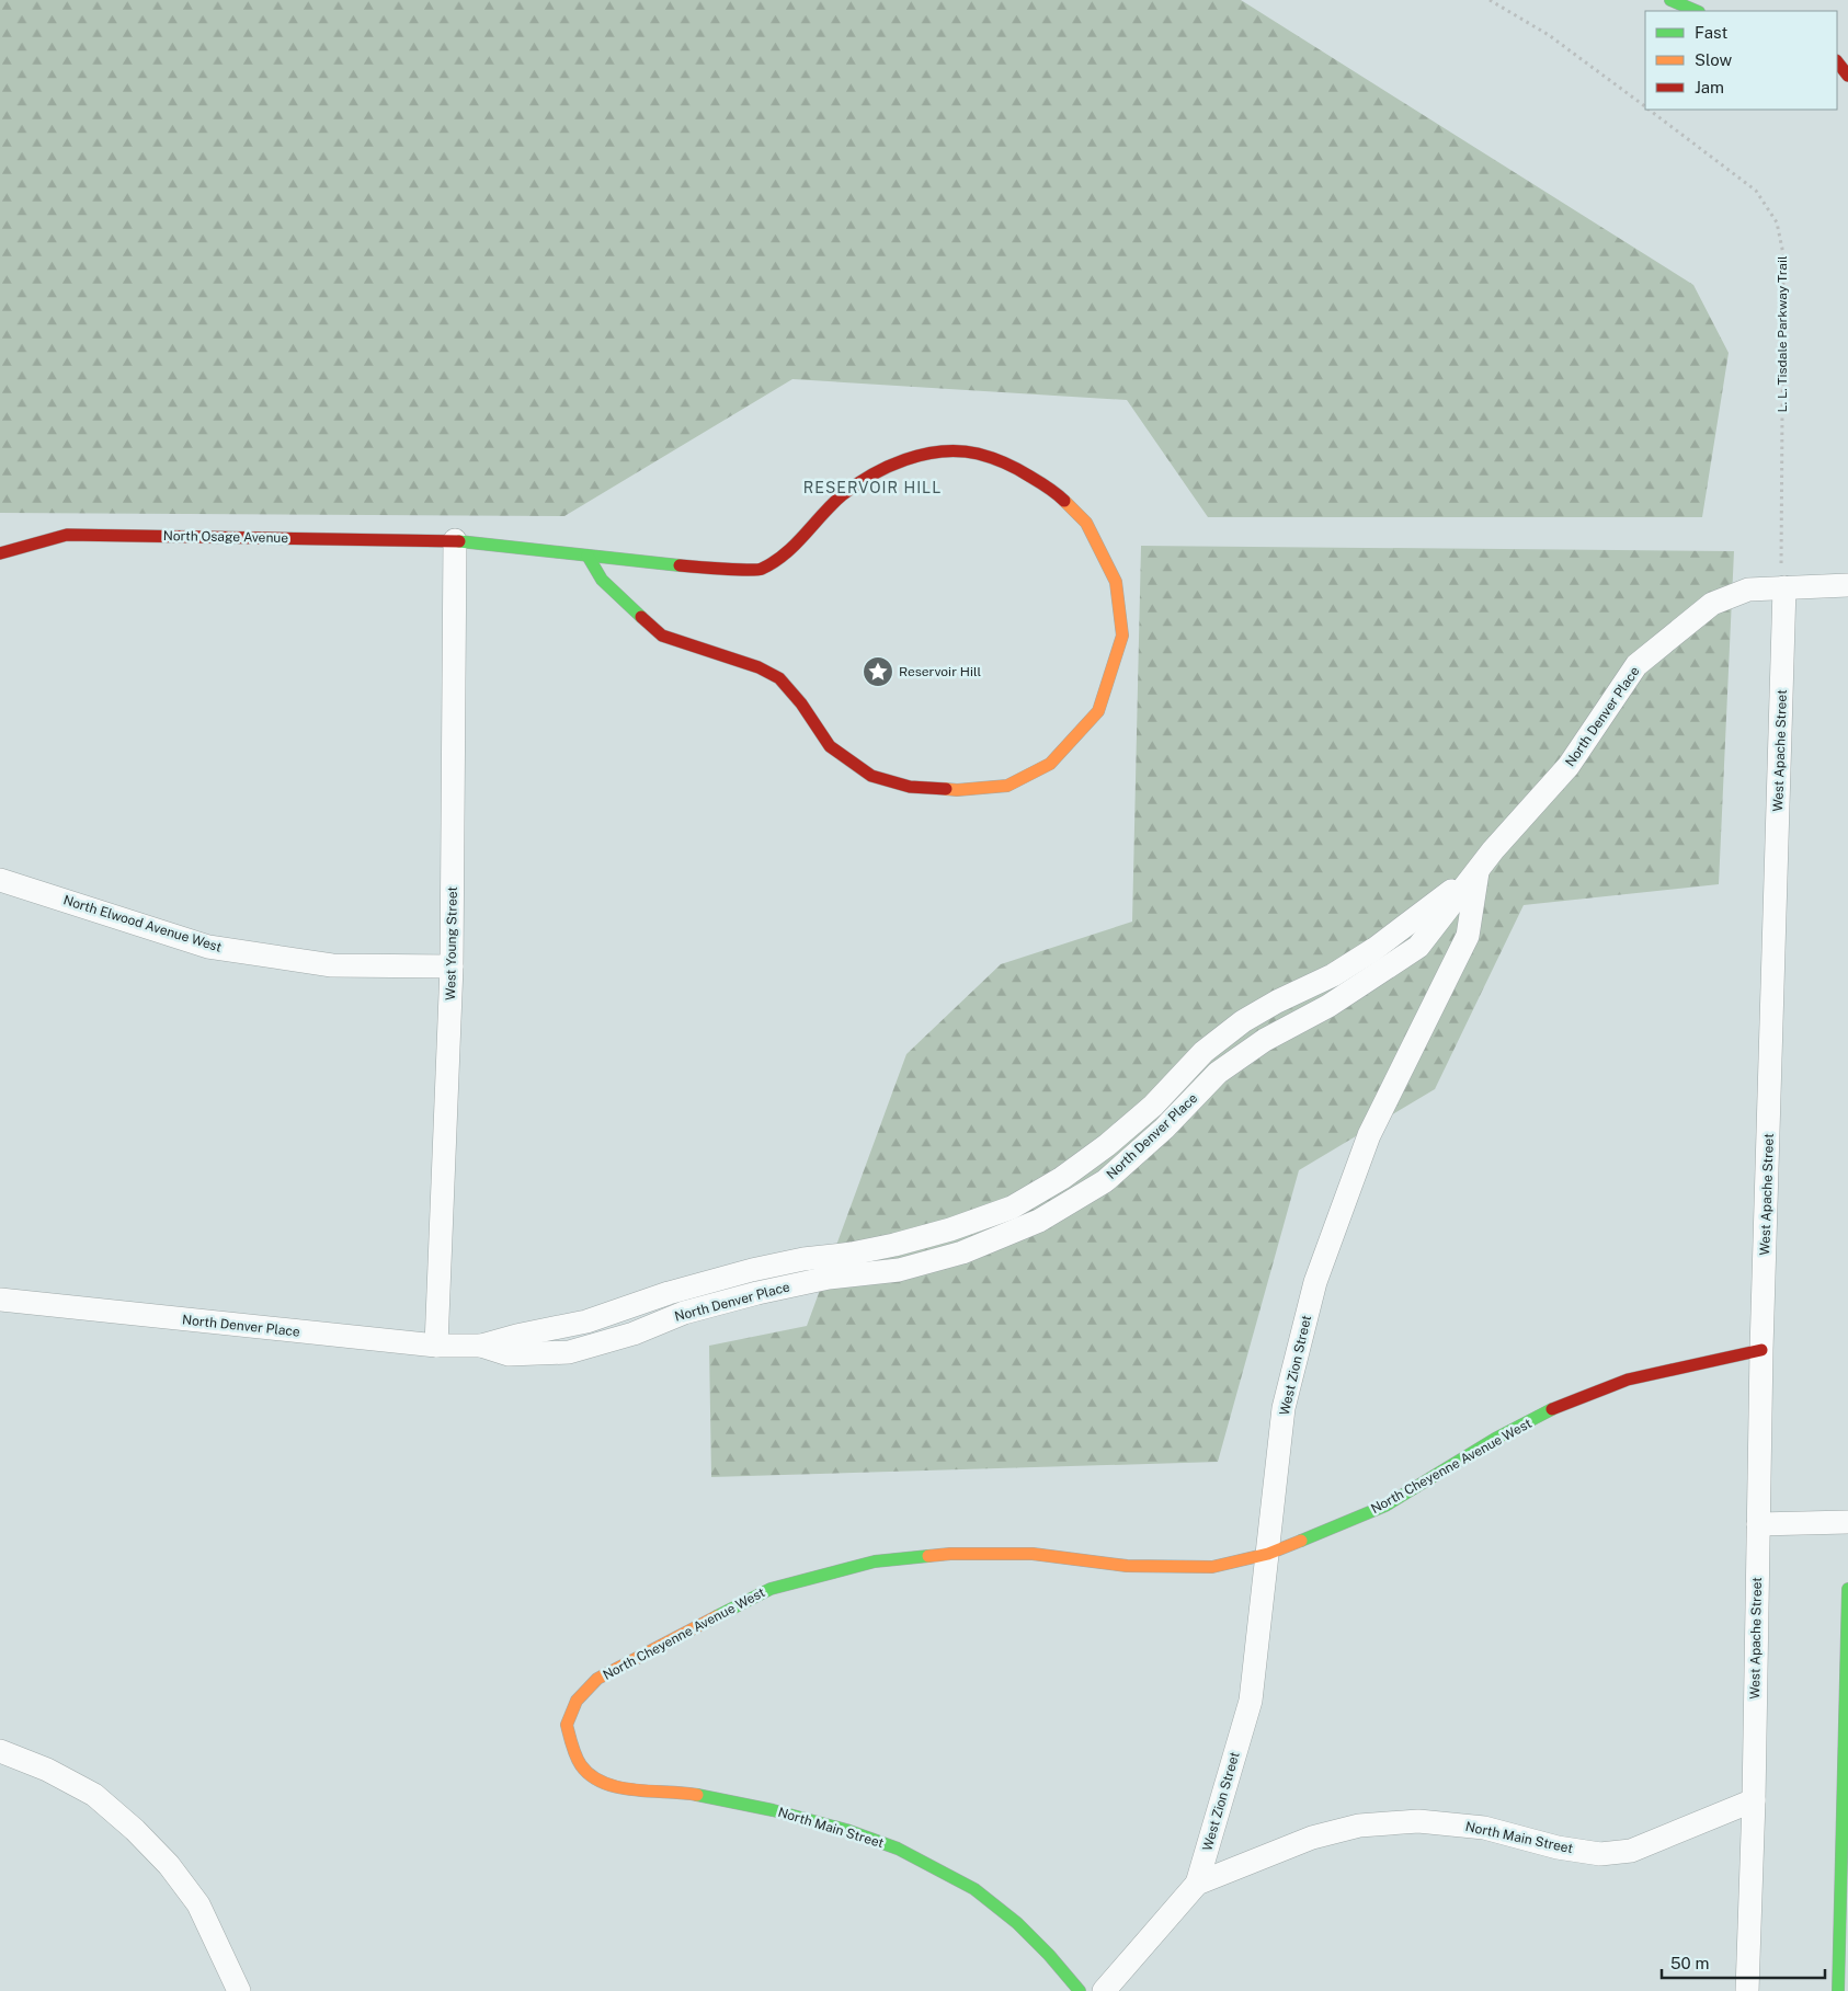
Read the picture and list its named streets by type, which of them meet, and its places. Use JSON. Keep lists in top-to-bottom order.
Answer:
{
  "streets": {
    "main road": ["North Osage Avenue", "North Cheyenne Avenue West", "North Main Street"],
    "street": [
      "North Denver Place",
      "West Apache Street",
      "North Elwood Avenue West",
      "West Young Street",
      "West Zion Street"
    ],
    "path": ["L. L. Tisdale Parkway Trail"]
  },
  "crossings": [
    ["L. L. Tisdale Parkway Trail", "North Denver Place"],
    ["L. L. Tisdale Parkway Trail", "West Apache Street"],
    ["North Osage Avenue", "West Young Street"],
    ["North Denver Place", "West Apache Street"],
    ["North Denver Place", "West Young Street"],
    ["North Denver Place", "West Zion Street"],
    ["West Apache Street", "North Cheyenne Avenue West"],
    ["West Apache Street", "North Main Street"],
    ["North Elwood Avenue West", "West Young Street"],
    ["West Zion Street", "North Cheyenne Avenue West"],
    ["West Zion Street", "North Main Street"],
    ["North Cheyenne Avenue West", "North Main Street"]
  ],
  "districts": ["RESERVOIR HILL"],
  "places": {
    "place": ["Reservoir Hill"]
  },
  "legend": ["Fast", "Slow", "Jam"],
  "scale_bar": "50 m"
}
